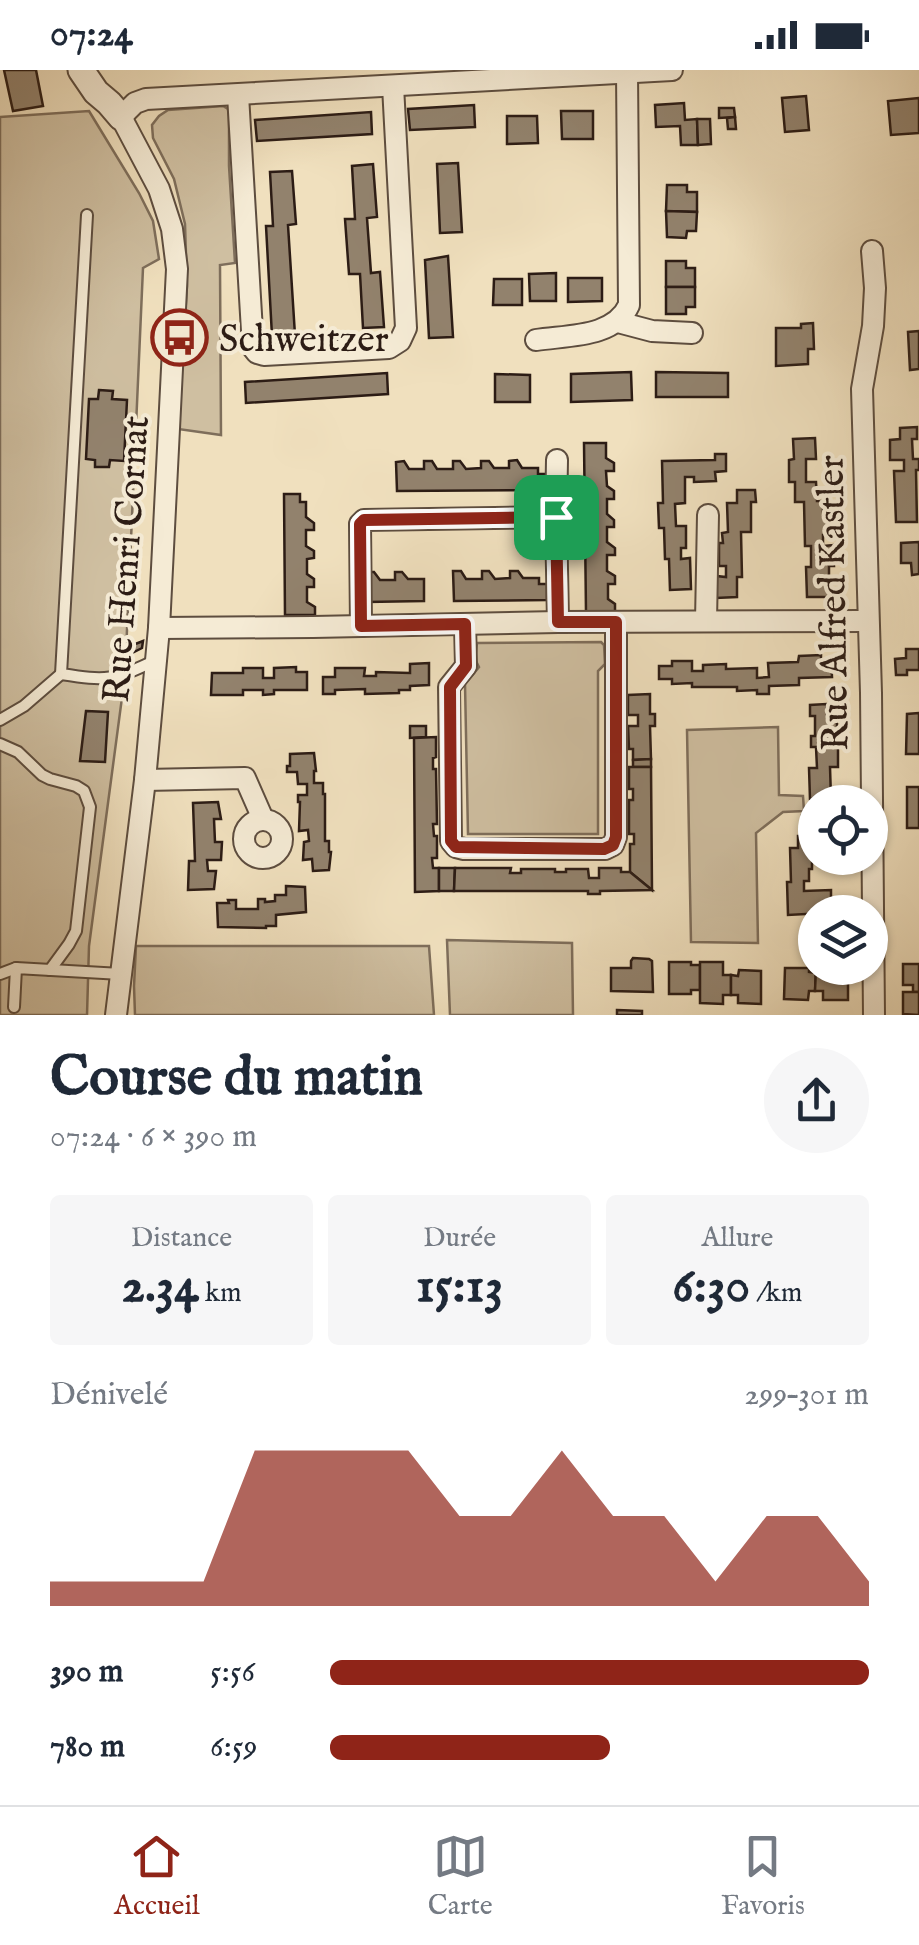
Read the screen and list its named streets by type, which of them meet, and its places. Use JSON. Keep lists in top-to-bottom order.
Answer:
{
  "streets": {
    "street": ["Rue Henri Cornat", "Rue Alfred Kastler"]
  },
  "places": {
    "bus stop": ["Schweitzer"]
  },
  "page": {
    "status": "07:24",
    "heading": ["Course du matin", "07:24 · 6 × 390 m"],
    "stats": [
      ["Distance", "2.34 km"],
      ["Durée", "15:13"],
      ["Allure", "6:30 /km"]
    ],
    "chart": ["Dénivelé", "299–301 m"],
    "list": [
      {
        "name": "390 m",
        "note": "5:56"
      },
      {
        "name": "780 m",
        "note": "6:59"
      }
    ],
    "tabs": ["Accueil", "Carte", "Favoris"]
  }
}
